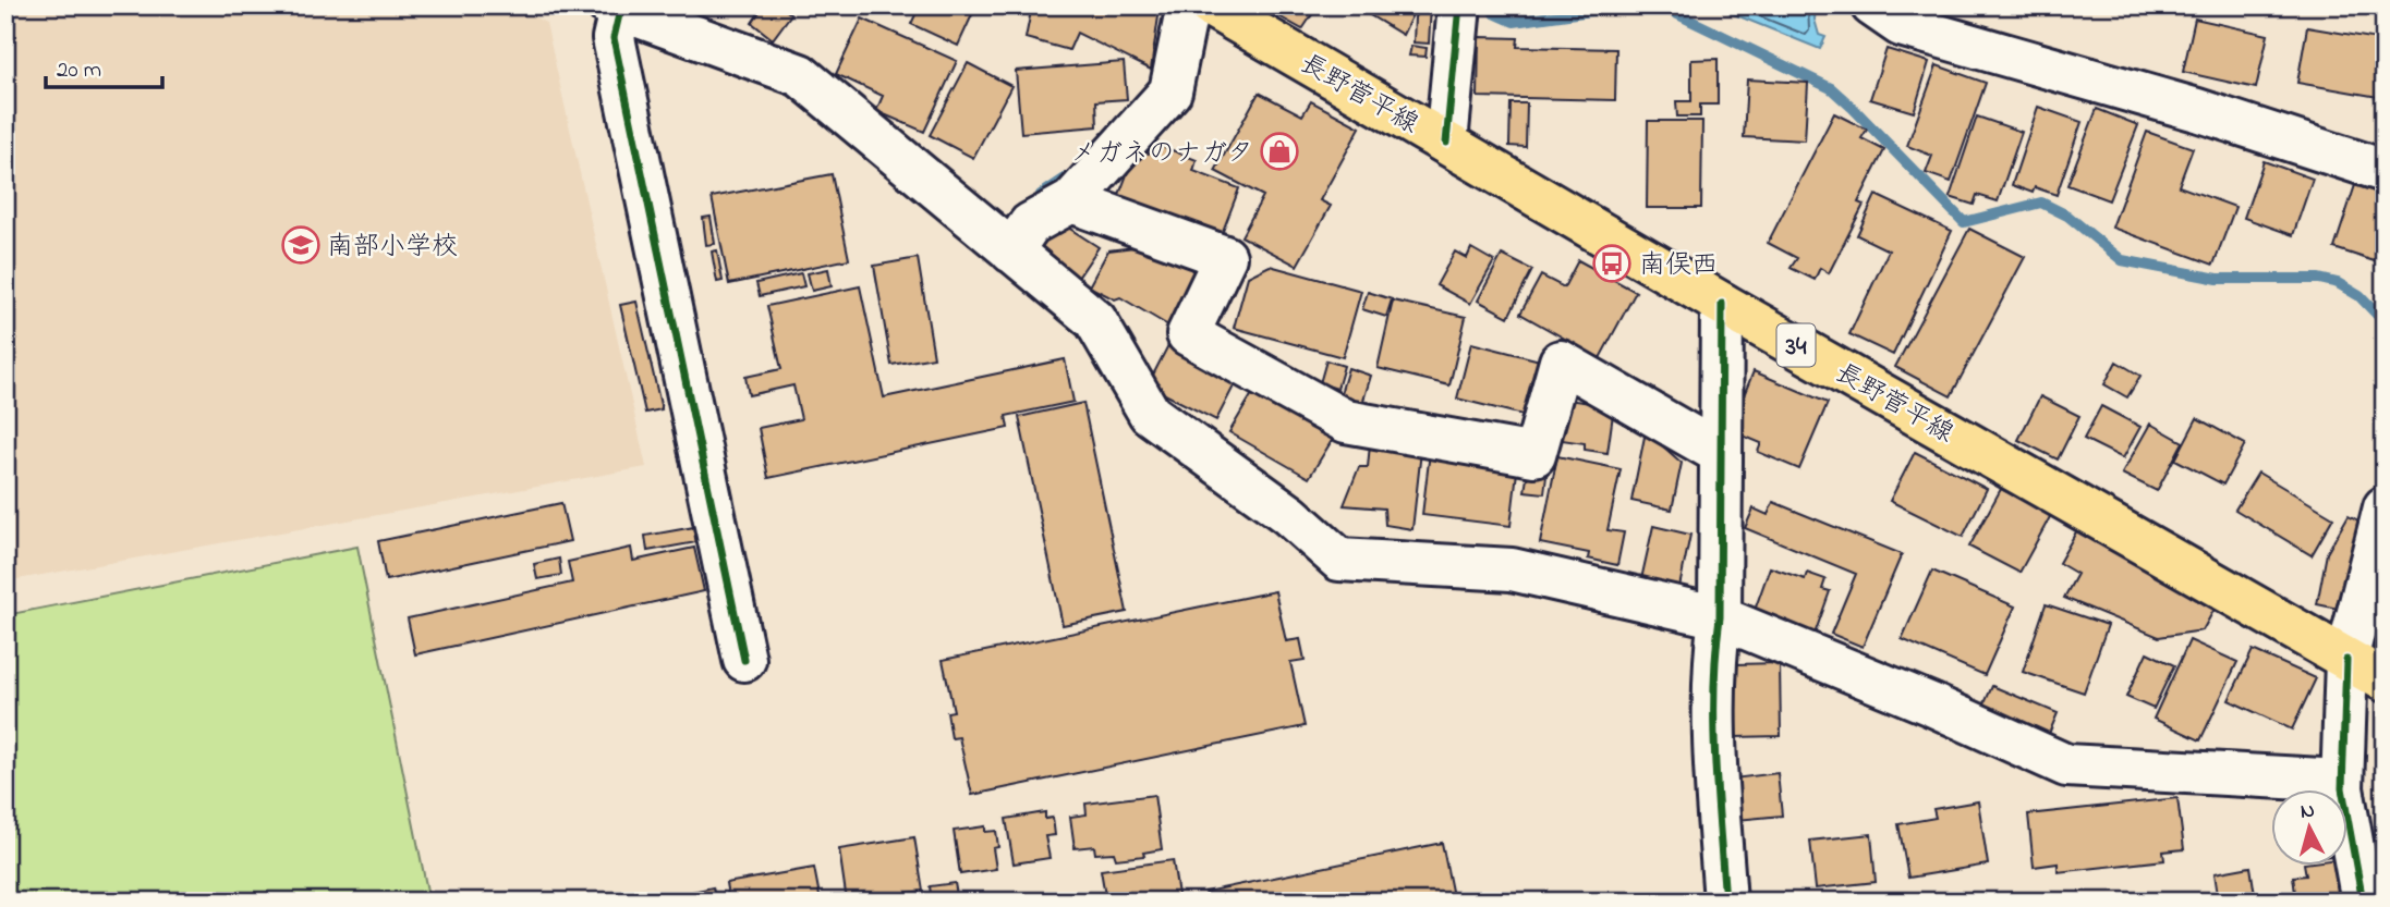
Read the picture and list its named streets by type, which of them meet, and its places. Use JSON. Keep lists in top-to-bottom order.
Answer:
{
  "streets": {
    "main road": ["長野菅平線", "34"]
  },
  "places": {
    "shop": ["メガネのナガタ"],
    "school or university": ["南部小学校"],
    "bus stop": ["南俣西"]
  },
  "scale_bar": "20 m",
  "north": "top"
}
